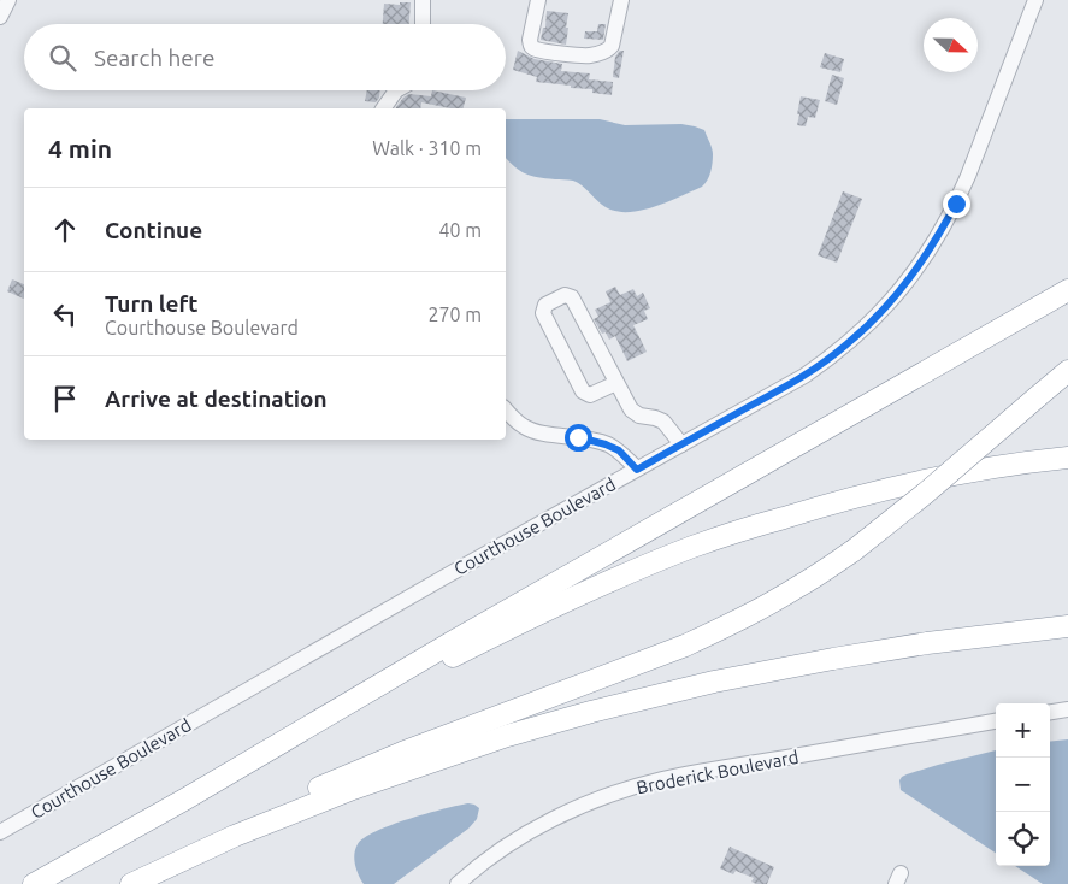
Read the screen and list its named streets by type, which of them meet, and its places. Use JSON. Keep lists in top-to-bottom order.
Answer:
{
  "streets": {
    "street": ["Courthouse Boulevard", "Broderick Boulevard"]
  },
  "north": "right",
  "page": {
    "search": "Search here",
    "heading": ["4 min", "Walk · 310 m"],
    "list": [
      ["Continue", "40 m"],
      ["Turn left", "Courthouse Boulevard", "270 m"],
      "Arrive at destination"
    ],
    "map_buttons": ["+", "−"]
  }
}
